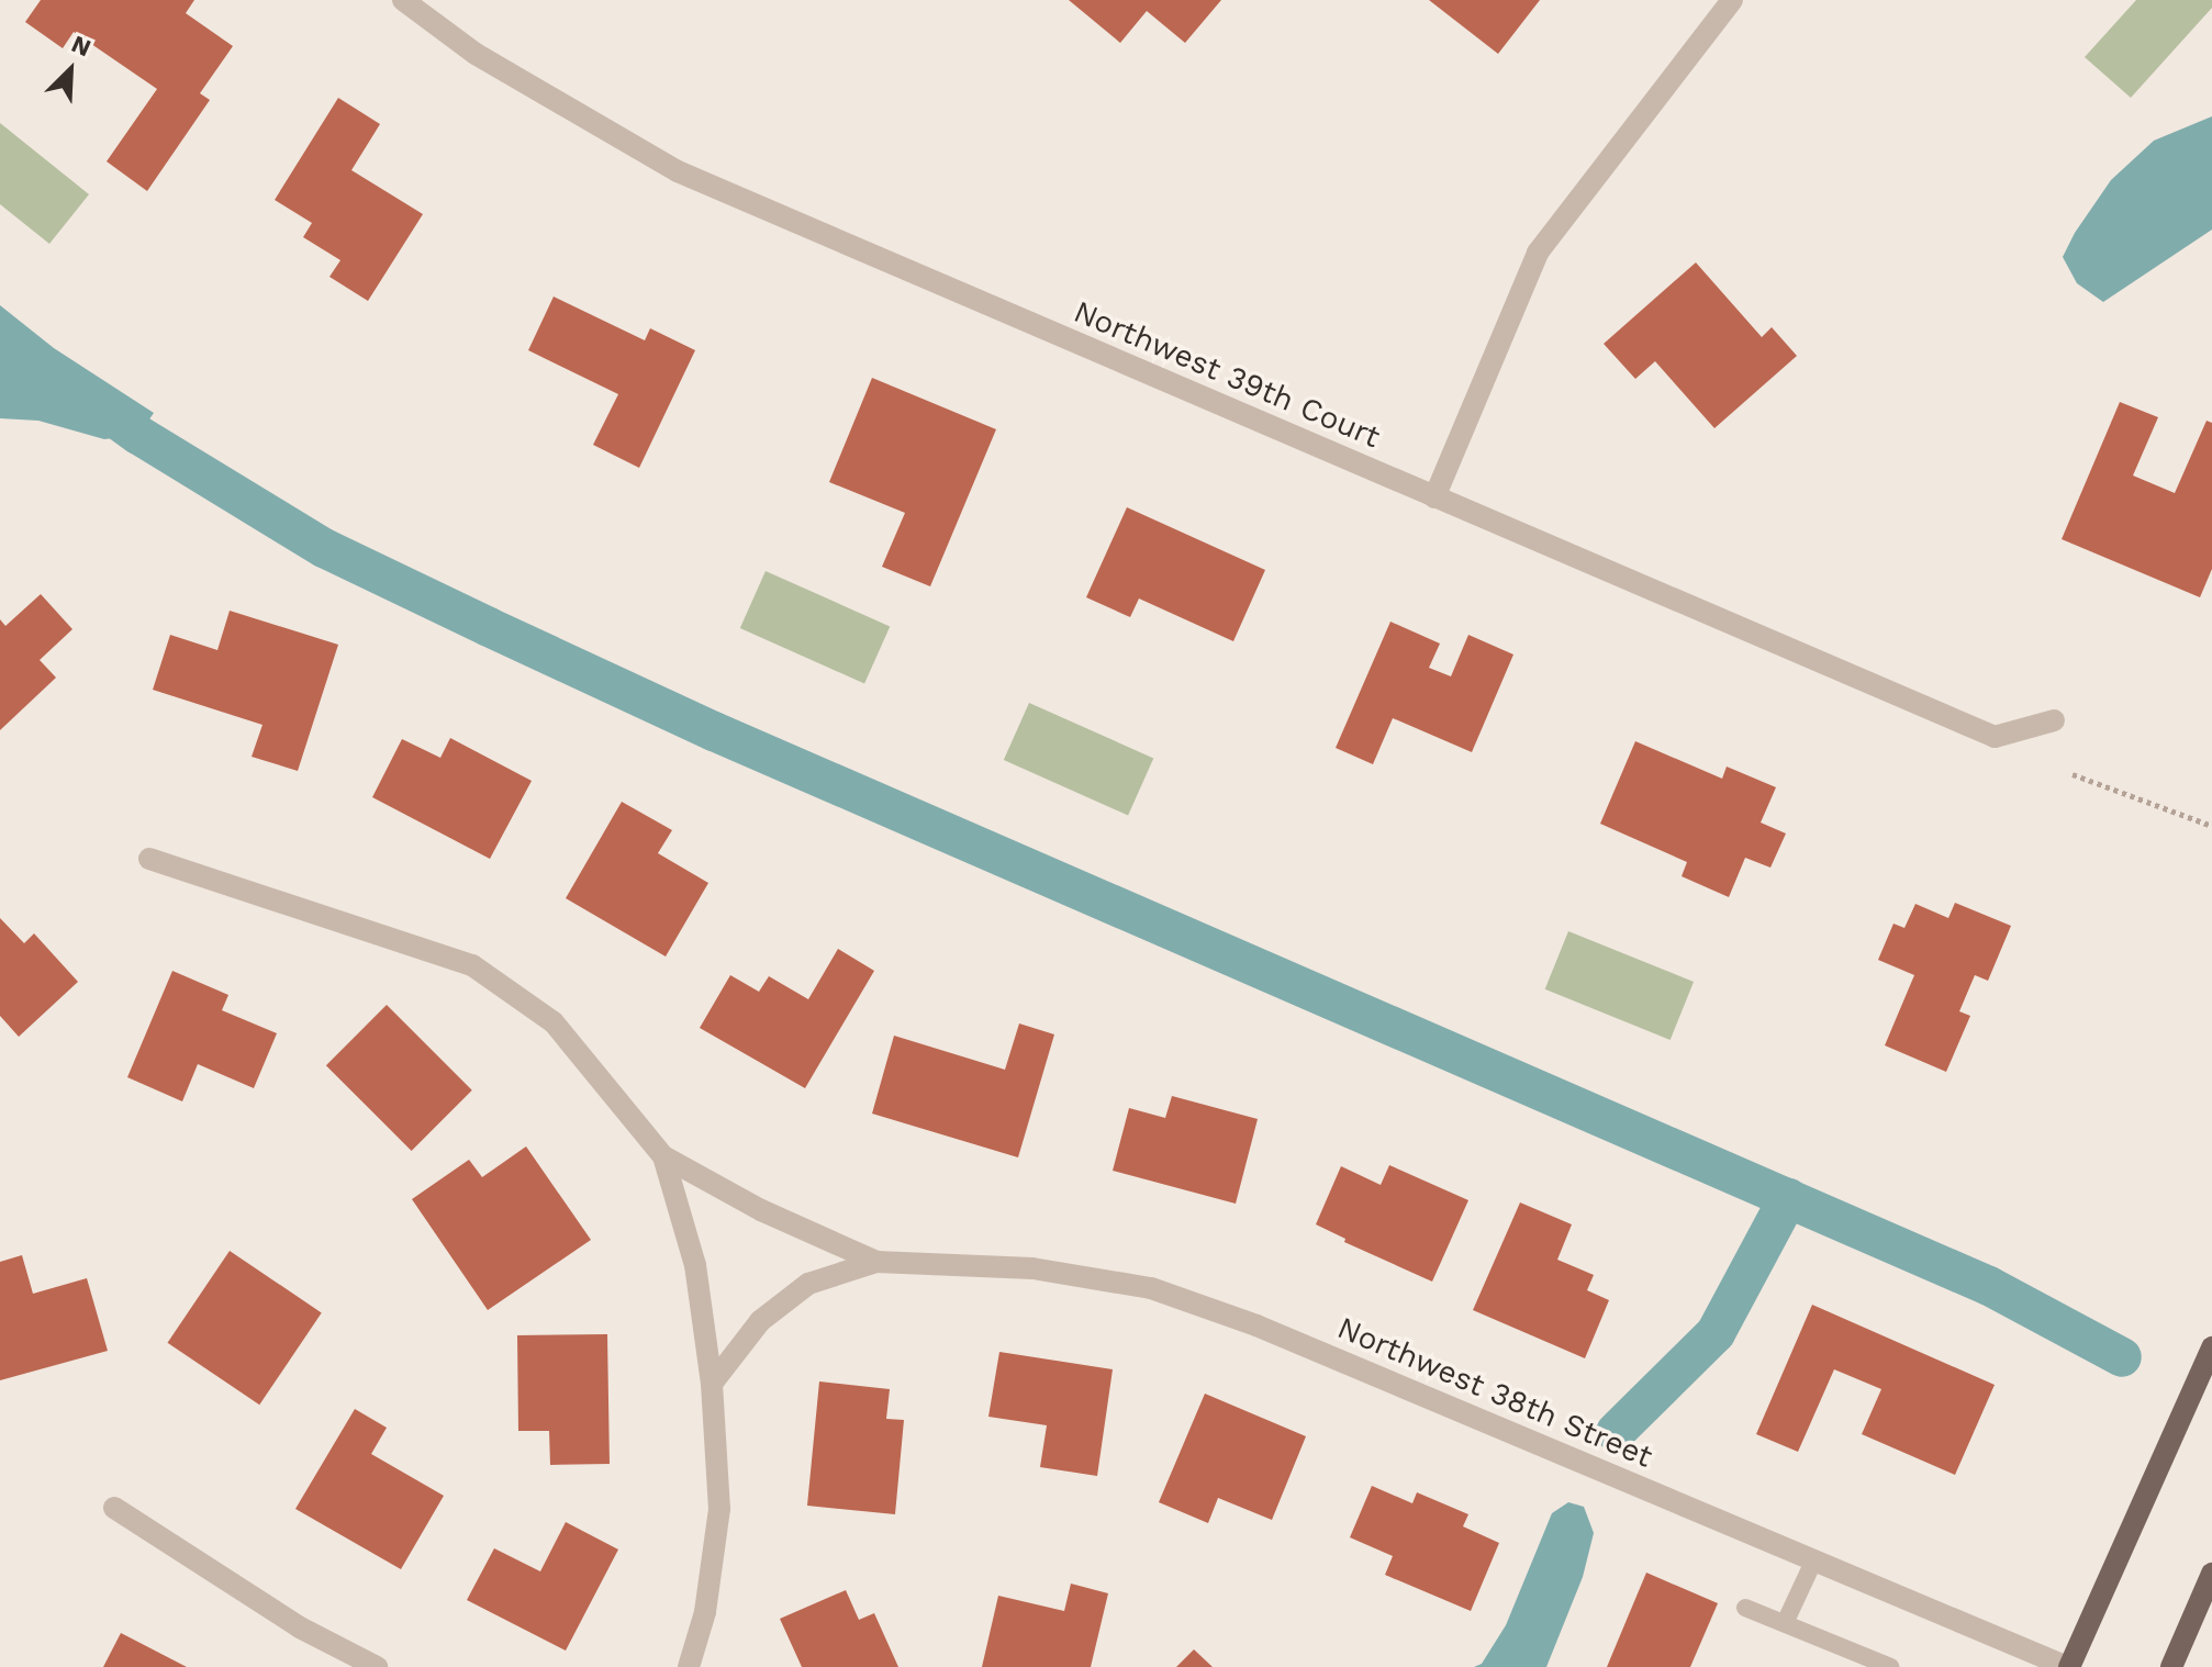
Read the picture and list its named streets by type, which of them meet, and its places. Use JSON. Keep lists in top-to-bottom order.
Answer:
{
  "streets": {
    "street": ["Northwest 39th Court", "Northwest 38th Street"]
  },
  "north": "top right"
}
